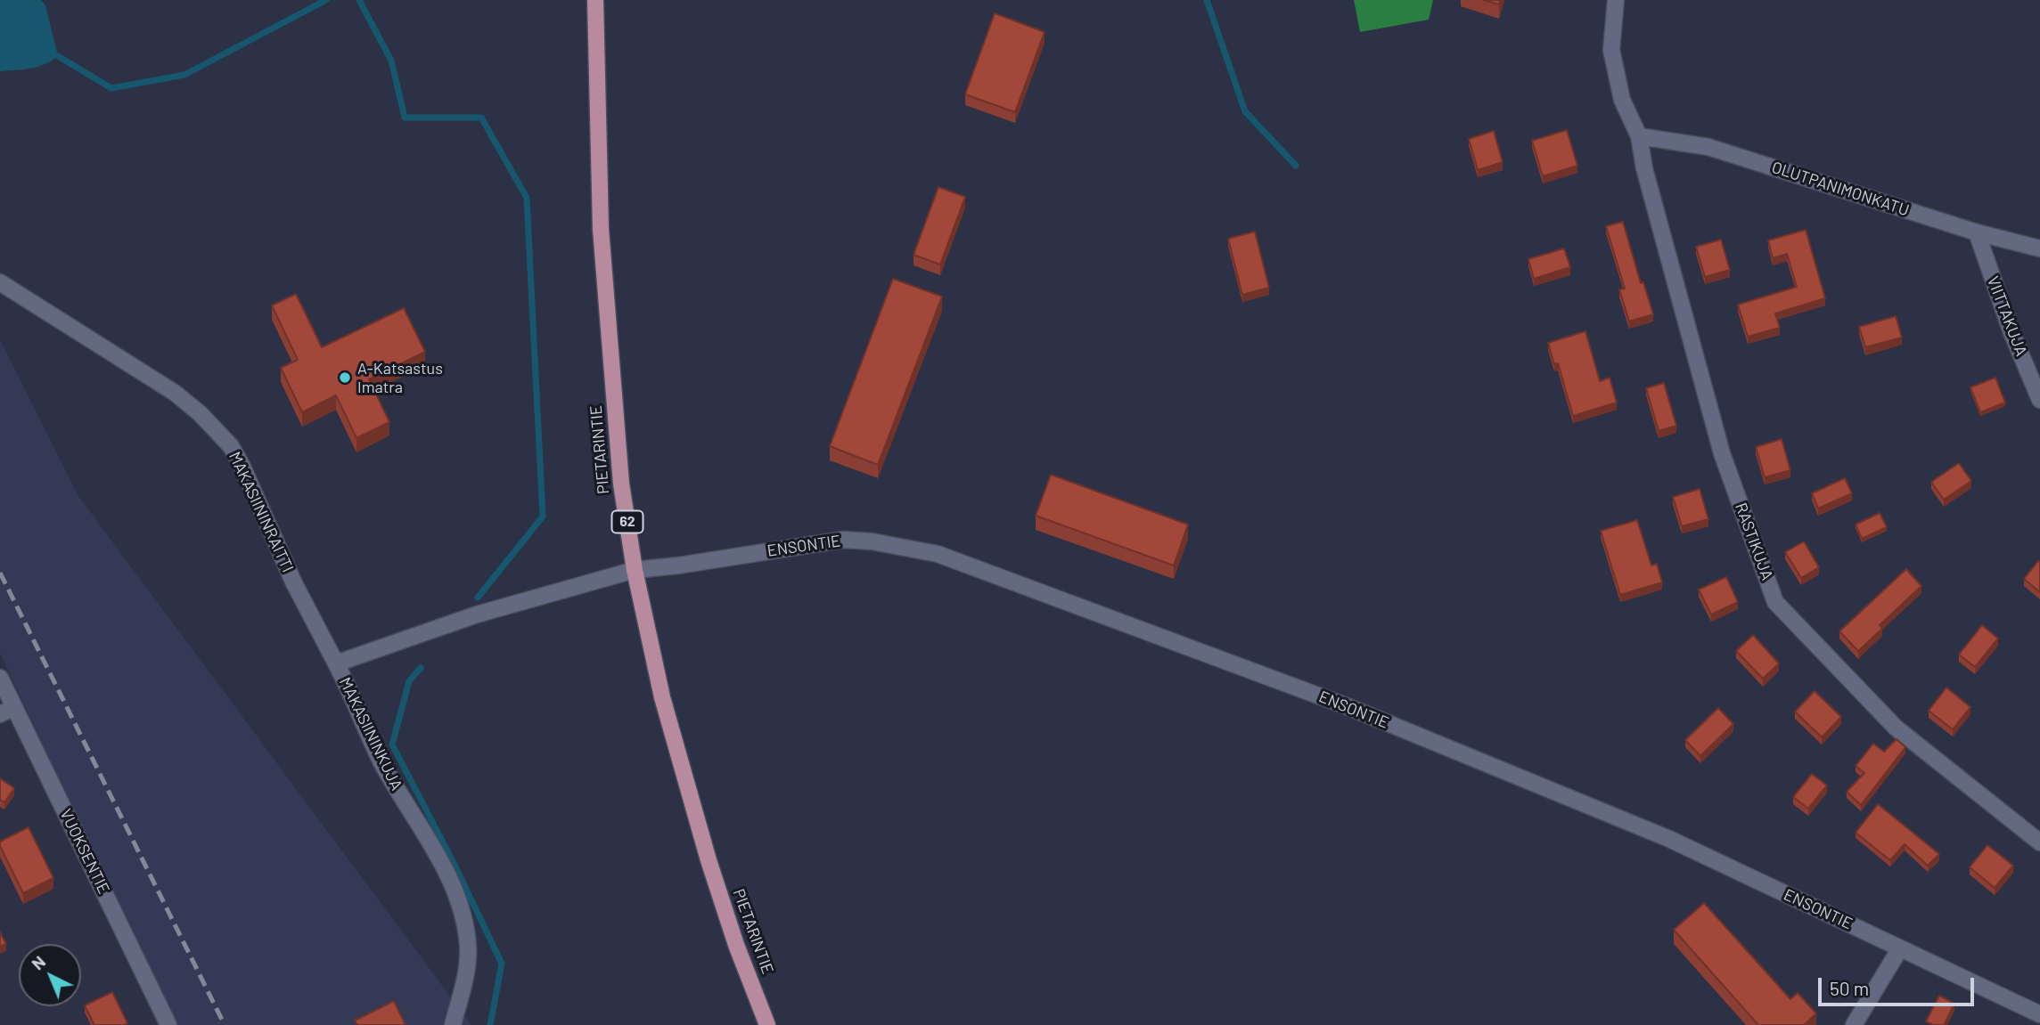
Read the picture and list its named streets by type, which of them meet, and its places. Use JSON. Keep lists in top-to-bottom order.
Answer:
{
  "streets": {
    "main road": ["PIETARINTIE", "62"],
    "street": [
      "OLUTPANIMONKATU",
      "VIITTAKUJA",
      "MAKASIININRAITTI",
      "RASTIKUJA",
      "ENSONTIE",
      "MAKASIININKUJA",
      "VUOKSENTIE"
    ]
  },
  "crossings": [
    ["OLUTPANIMONKATU", "VIITTAKUJA"],
    ["OLUTPANIMONKATU", "RASTIKUJA"],
    ["PIETARINTIE", "ENSONTIE"],
    ["PIETARINTIE", "MAKASIININKUJA"],
    ["MAKASIININRAITTI", "MAKASIININKUJA"],
    ["ENSONTIE", "MAKASIININKUJA"]
  ],
  "places": ["A-Katsastus Imatra"],
  "scale_bar": "50 m",
  "north": "top left"
}
